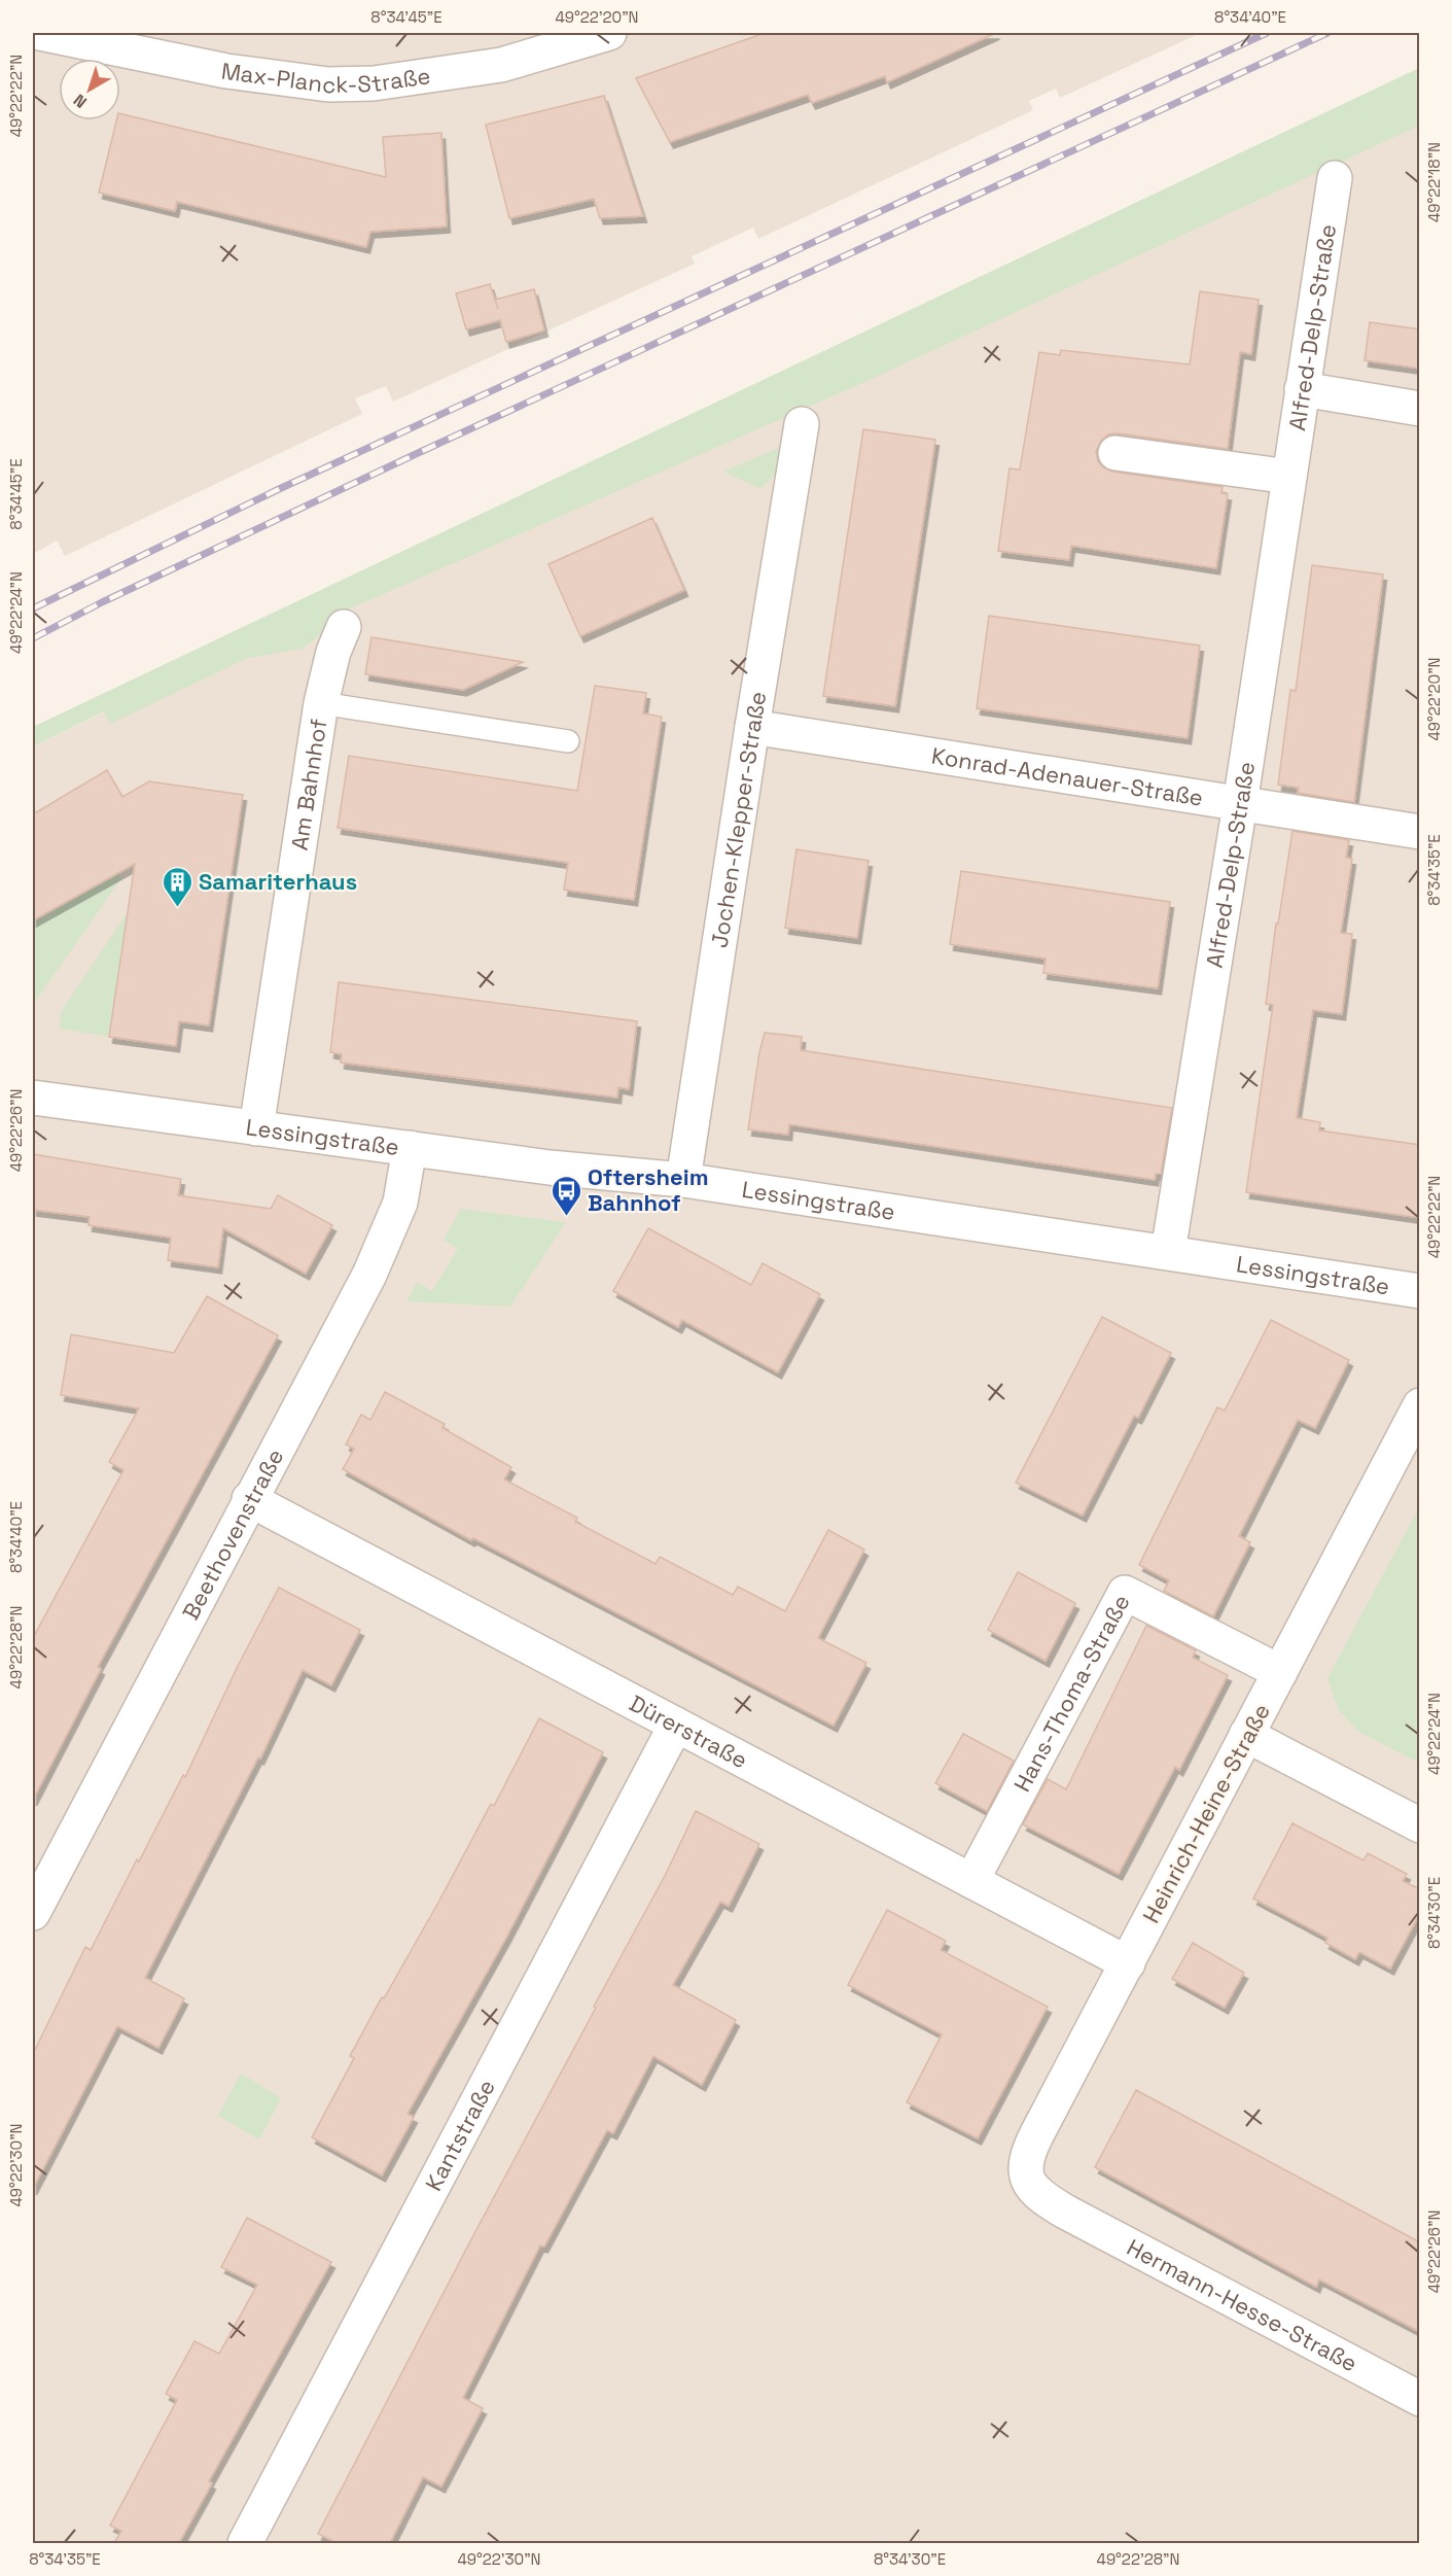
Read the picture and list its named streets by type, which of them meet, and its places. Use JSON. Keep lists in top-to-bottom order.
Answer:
{
  "streets": {
    "street": [
      "Max-Planck-Straße",
      "Alfred-Delp-Straße",
      "Konrad-Adenauer-Straße",
      "Am Bahnhof",
      "Jochen-Klepper-Straße",
      "Lessingstraße",
      "Beethovenstraße",
      "Hans-Thoma-Straße",
      "Dürerstraße",
      "Heinrich-Heine-Straße",
      "Kantstraße",
      "Hermann-Hesse-Straße"
    ]
  },
  "crossings": [
    ["Alfred-Delp-Straße", "Konrad-Adenauer-Straße"],
    ["Alfred-Delp-Straße", "Lessingstraße"],
    ["Konrad-Adenauer-Straße", "Jochen-Klepper-Straße"],
    ["Am Bahnhof", "Lessingstraße"],
    ["Jochen-Klepper-Straße", "Lessingstraße"],
    ["Lessingstraße", "Beethovenstraße"],
    ["Beethovenstraße", "Dürerstraße"],
    ["Hans-Thoma-Straße", "Dürerstraße"],
    ["Hans-Thoma-Straße", "Heinrich-Heine-Straße"],
    ["Dürerstraße", "Heinrich-Heine-Straße"],
    ["Dürerstraße", "Kantstraße"],
    ["Heinrich-Heine-Straße", "Hermann-Hesse-Straße"]
  ],
  "places": {
    "building": ["Samariterhaus"],
    "bus stop": ["Oftersheim Bahnhof"]
  },
  "north": "bottom left",
  "coordinates": [
    "8°34'45\"E",
    "49°22'20\"N",
    "8°34'40\"E",
    "49°22'22\"N",
    "49°22'18\"N",
    "49°22'24\"N",
    "8°34'35\"E",
    "49°22'26\"N",
    "49°22'28\"N",
    "8°34'30\"E",
    "49°22'30\"N"
  ]
}
